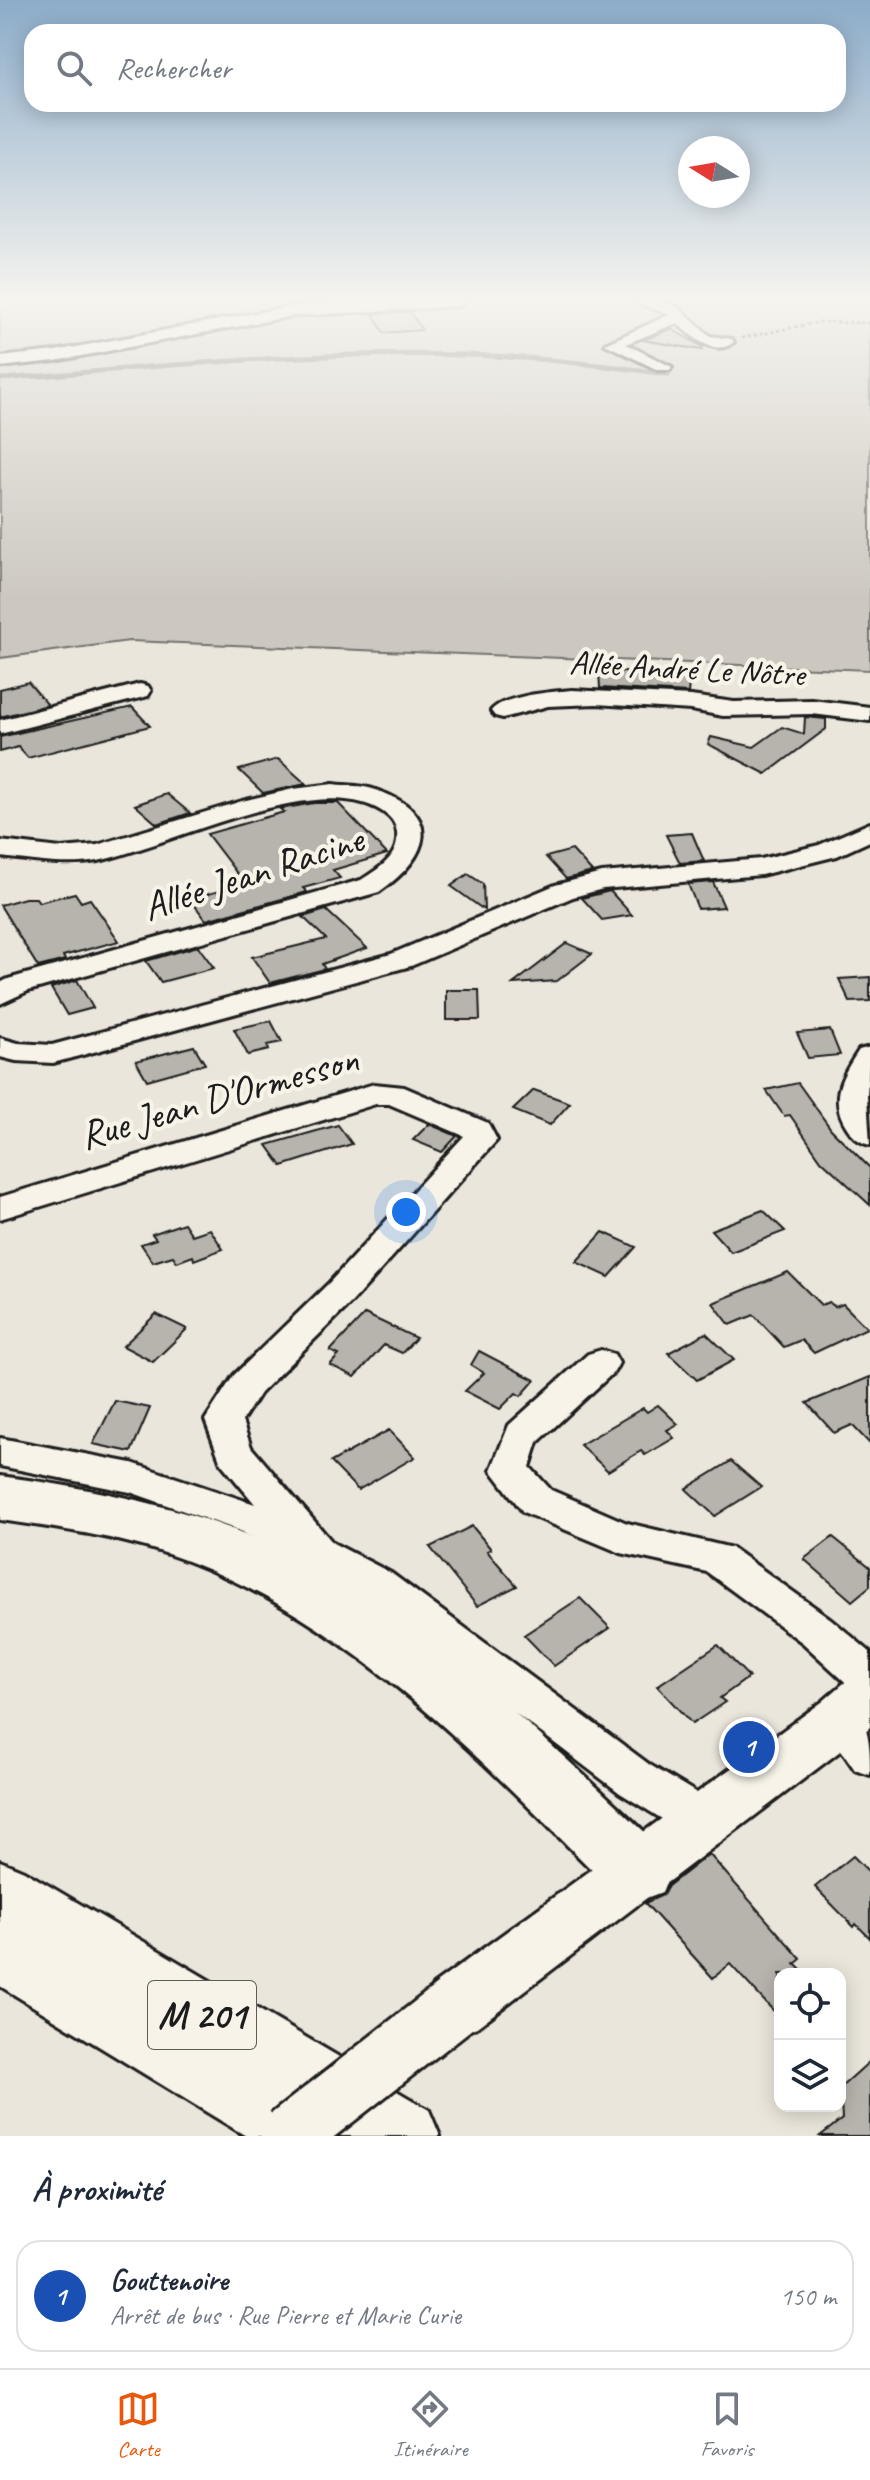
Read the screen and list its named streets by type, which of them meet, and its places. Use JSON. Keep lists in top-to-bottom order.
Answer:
{
  "streets": {
    "highway": ["M 201"],
    "street": ["Allée André Le Nôtre", "Allée Jean Racine", "Rue Jean D'Ormesson"]
  },
  "north": "left",
  "page": {
    "search": "Rechercher",
    "pins": "1",
    "heading": "À proximité",
    "list": [
      {
        "mark": "1",
        "name": "Gouttenoire",
        "note": "Arrêt de bus · Rue Pierre et Marie Curie",
        "value": "150 m"
      }
    ],
    "nav": ["Carte", "Itinéraire", "Favoris"]
  }
}
